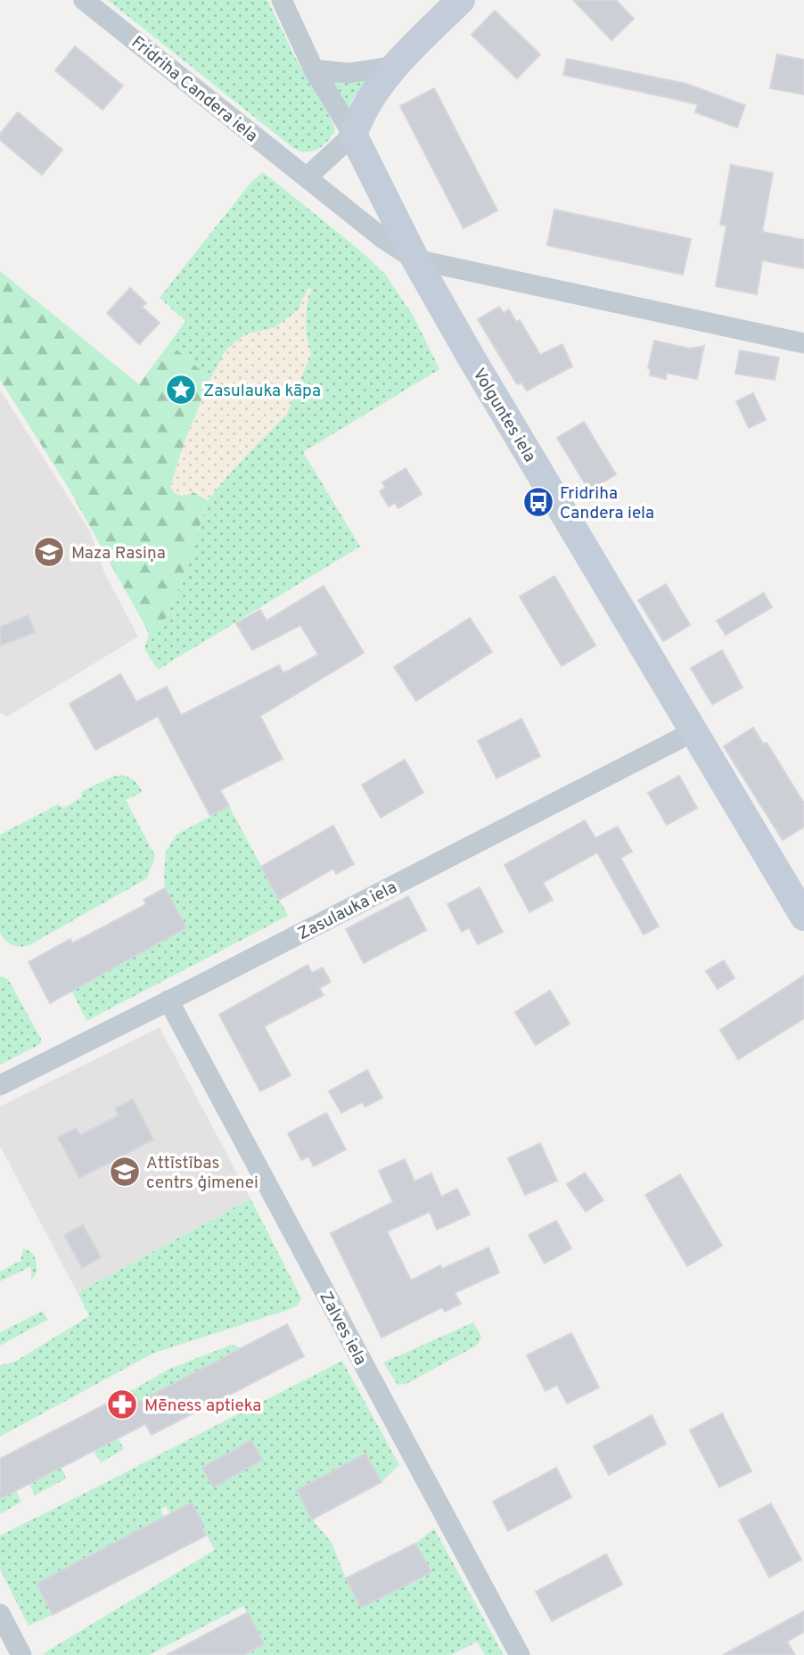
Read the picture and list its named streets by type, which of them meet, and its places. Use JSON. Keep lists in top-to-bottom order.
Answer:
{
  "streets": {
    "street": [
      "Fridriha Candera iela",
      "Volguntes iela",
      "Zasulauka iela",
      "Zalves iela"
    ]
  },
  "crossings": [
    ["Fridriha Candera iela", "Volguntes iela"],
    ["Volguntes iela", "Zasulauka iela"],
    ["Zasulauka iela", "Zalves iela"]
  ],
  "places": {
    "place": ["Zasulauka kāpa"],
    "bus stop": ["Fridriha Candera iela"],
    "school or university": ["Maza Rasiņa", "Attīstības centrs ģimenei"],
    "pharmacy": ["Mēness aptieka"]
  }
}
